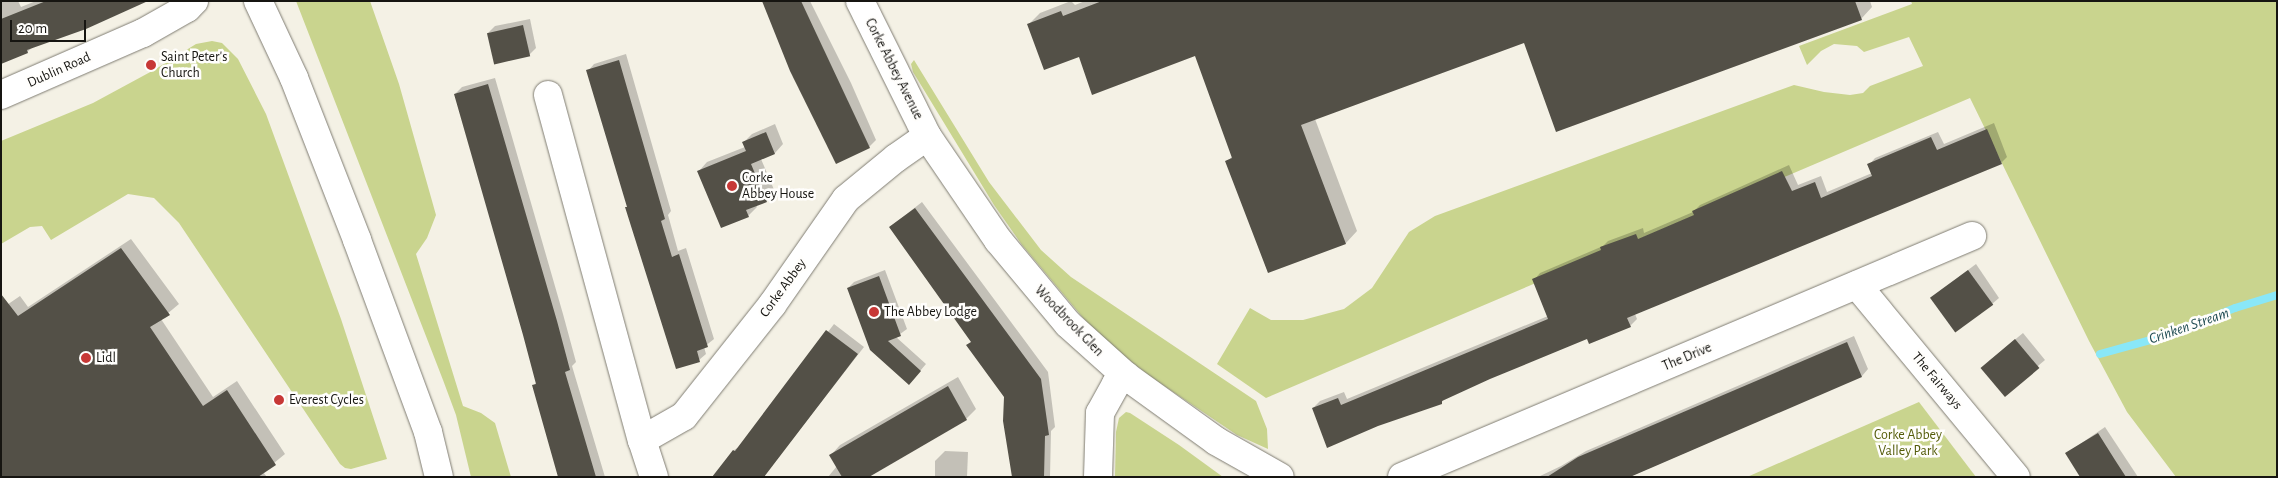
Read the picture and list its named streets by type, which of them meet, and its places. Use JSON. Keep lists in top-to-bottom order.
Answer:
{
  "streets": {
    "street": [
      "Corke Abbey Avenue",
      "Dublin Road",
      "Corke Abbey",
      "Woodbrook Glen",
      "The Drive",
      "The Fairways"
    ]
  },
  "crossings": [
    ["Corke Abbey Avenue", "Corke Abbey"],
    ["Corke Abbey Avenue", "Woodbrook Glen"],
    ["Corke Abbey", "Woodbrook Glen"],
    ["The Drive", "The Fairways"]
  ],
  "water": ["Crinken Stream"],
  "parks": ["Corke Abbey Valley Park"],
  "places": [
    "Saint Peter's Church",
    "Corke Abbey House",
    "The Abbey Lodge",
    "Lidl",
    "Everest Cycles"
  ],
  "scale_bar": "20 m"
}
